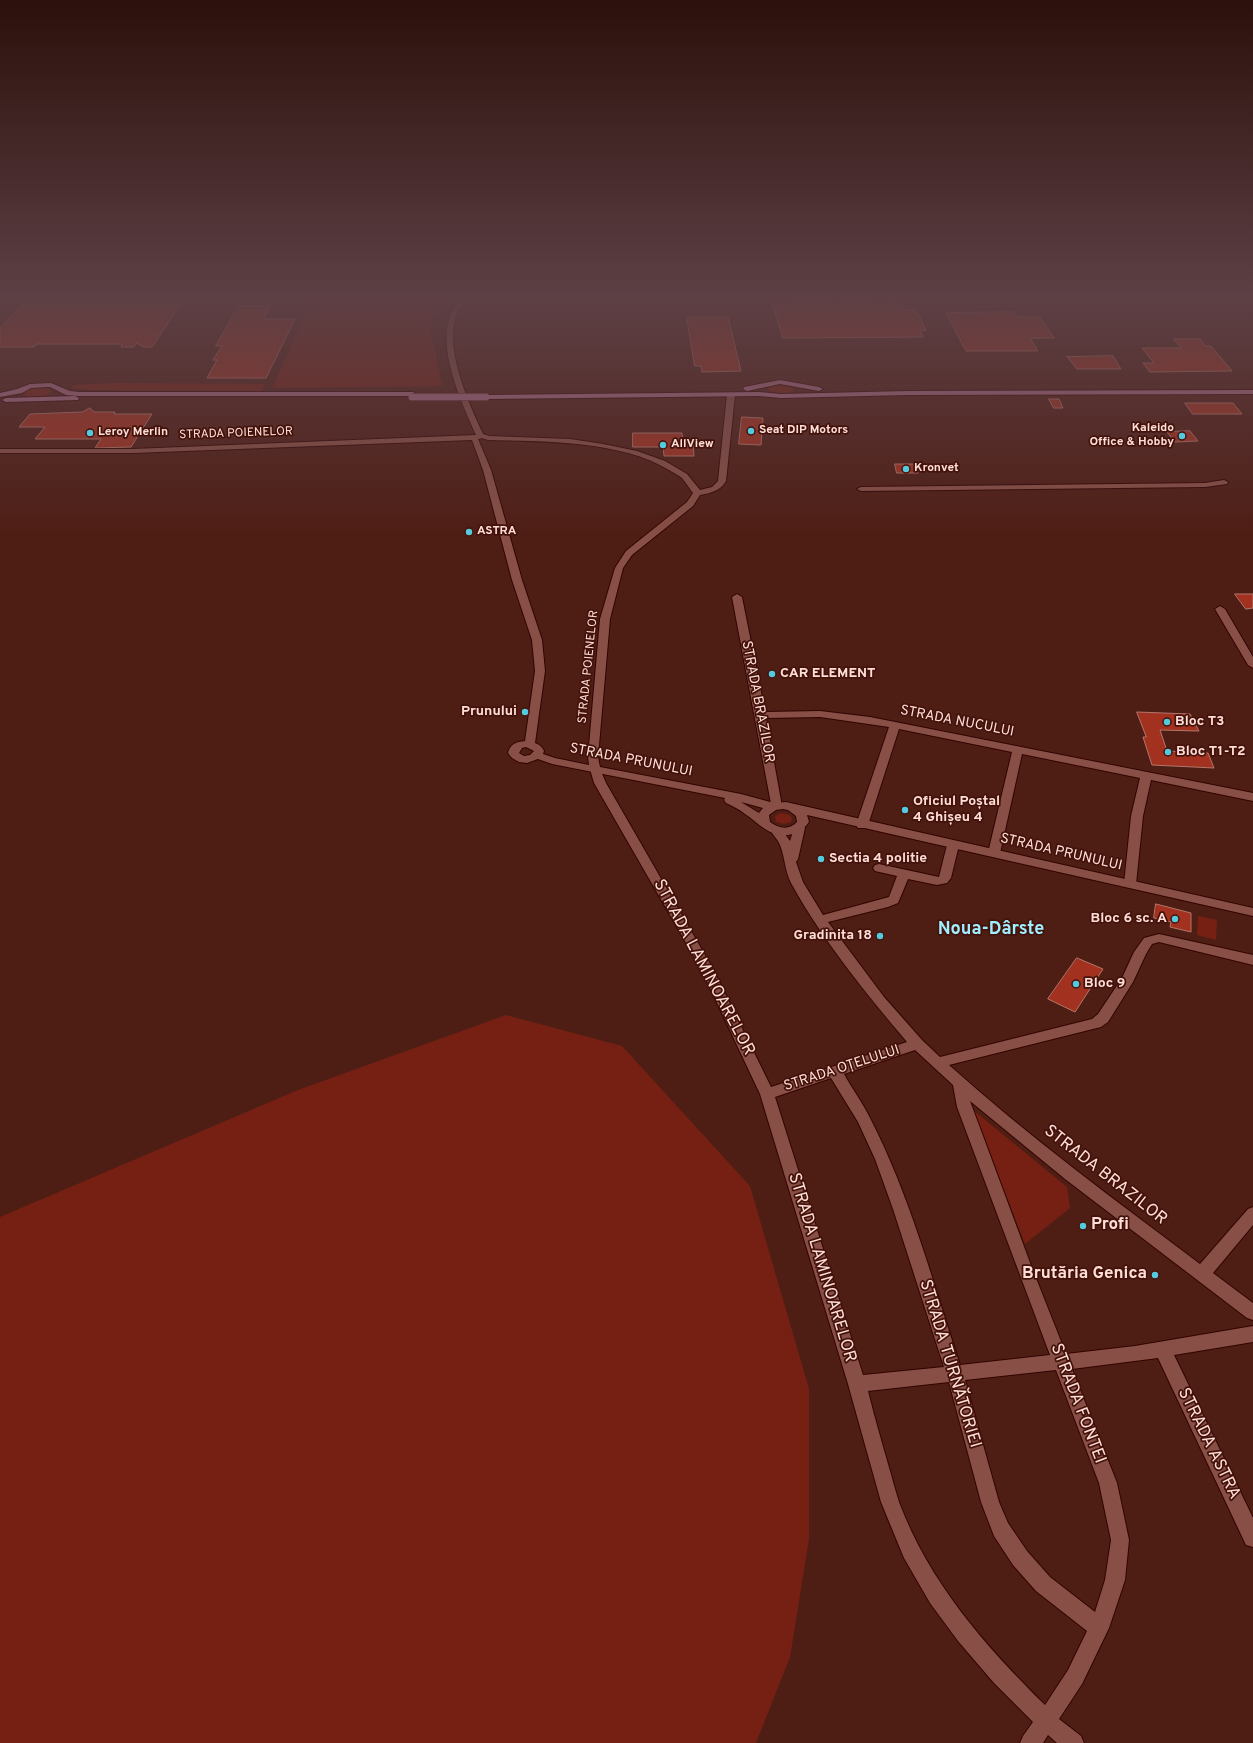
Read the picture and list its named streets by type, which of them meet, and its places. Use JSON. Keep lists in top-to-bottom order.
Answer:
{
  "streets": {
    "street": [
      "STRADA POIENELOR",
      "STRADA BRAZILOR",
      "STRADA NUCULUI",
      "STRADA PRUNULUI",
      "STRADA LAMINOARELOR",
      "STRADA OȚELULUI",
      "STRADA TURNĂTORIEI",
      "STRADA FONTEI",
      "STRADA ASTRA"
    ]
  },
  "crossings": [
    ["STRADA POIENELOR", "STRADA PRUNULUI"],
    ["STRADA POIENELOR", "STRADA LAMINOARELOR"],
    ["STRADA BRAZILOR", "STRADA NUCULUI"],
    ["STRADA BRAZILOR", "STRADA PRUNULUI"],
    ["STRADA BRAZILOR", "STRADA OȚELULUI"],
    ["STRADA BRAZILOR", "STRADA FONTEI"],
    ["STRADA PRUNULUI", "STRADA LAMINOARELOR"],
    ["STRADA LAMINOARELOR", "STRADA OȚELULUI"],
    ["STRADA LAMINOARELOR", "STRADA FONTEI"],
    ["STRADA OȚELULUI", "STRADA TURNĂTORIEI"],
    ["STRADA TURNĂTORIEI", "STRADA FONTEI"]
  ],
  "districts": ["Noua-Dârste"],
  "places": [
    "Seat DIP Motors",
    "Leroy Merlin",
    "Kaleido Office & Hobby",
    "AllView",
    "Kronvet",
    "ASTRA",
    "CAR ELEMENT",
    "Prunului",
    "Bloc T3",
    "Bloc T1-T2",
    "Oficiul Poștal 4 Ghișeu 4",
    "Sectia 4 politie",
    "Bloc 6 sc. A",
    "Gradinita 18",
    "Bloc 9",
    "Profi",
    "Brutăria Genica"
  ]
}
